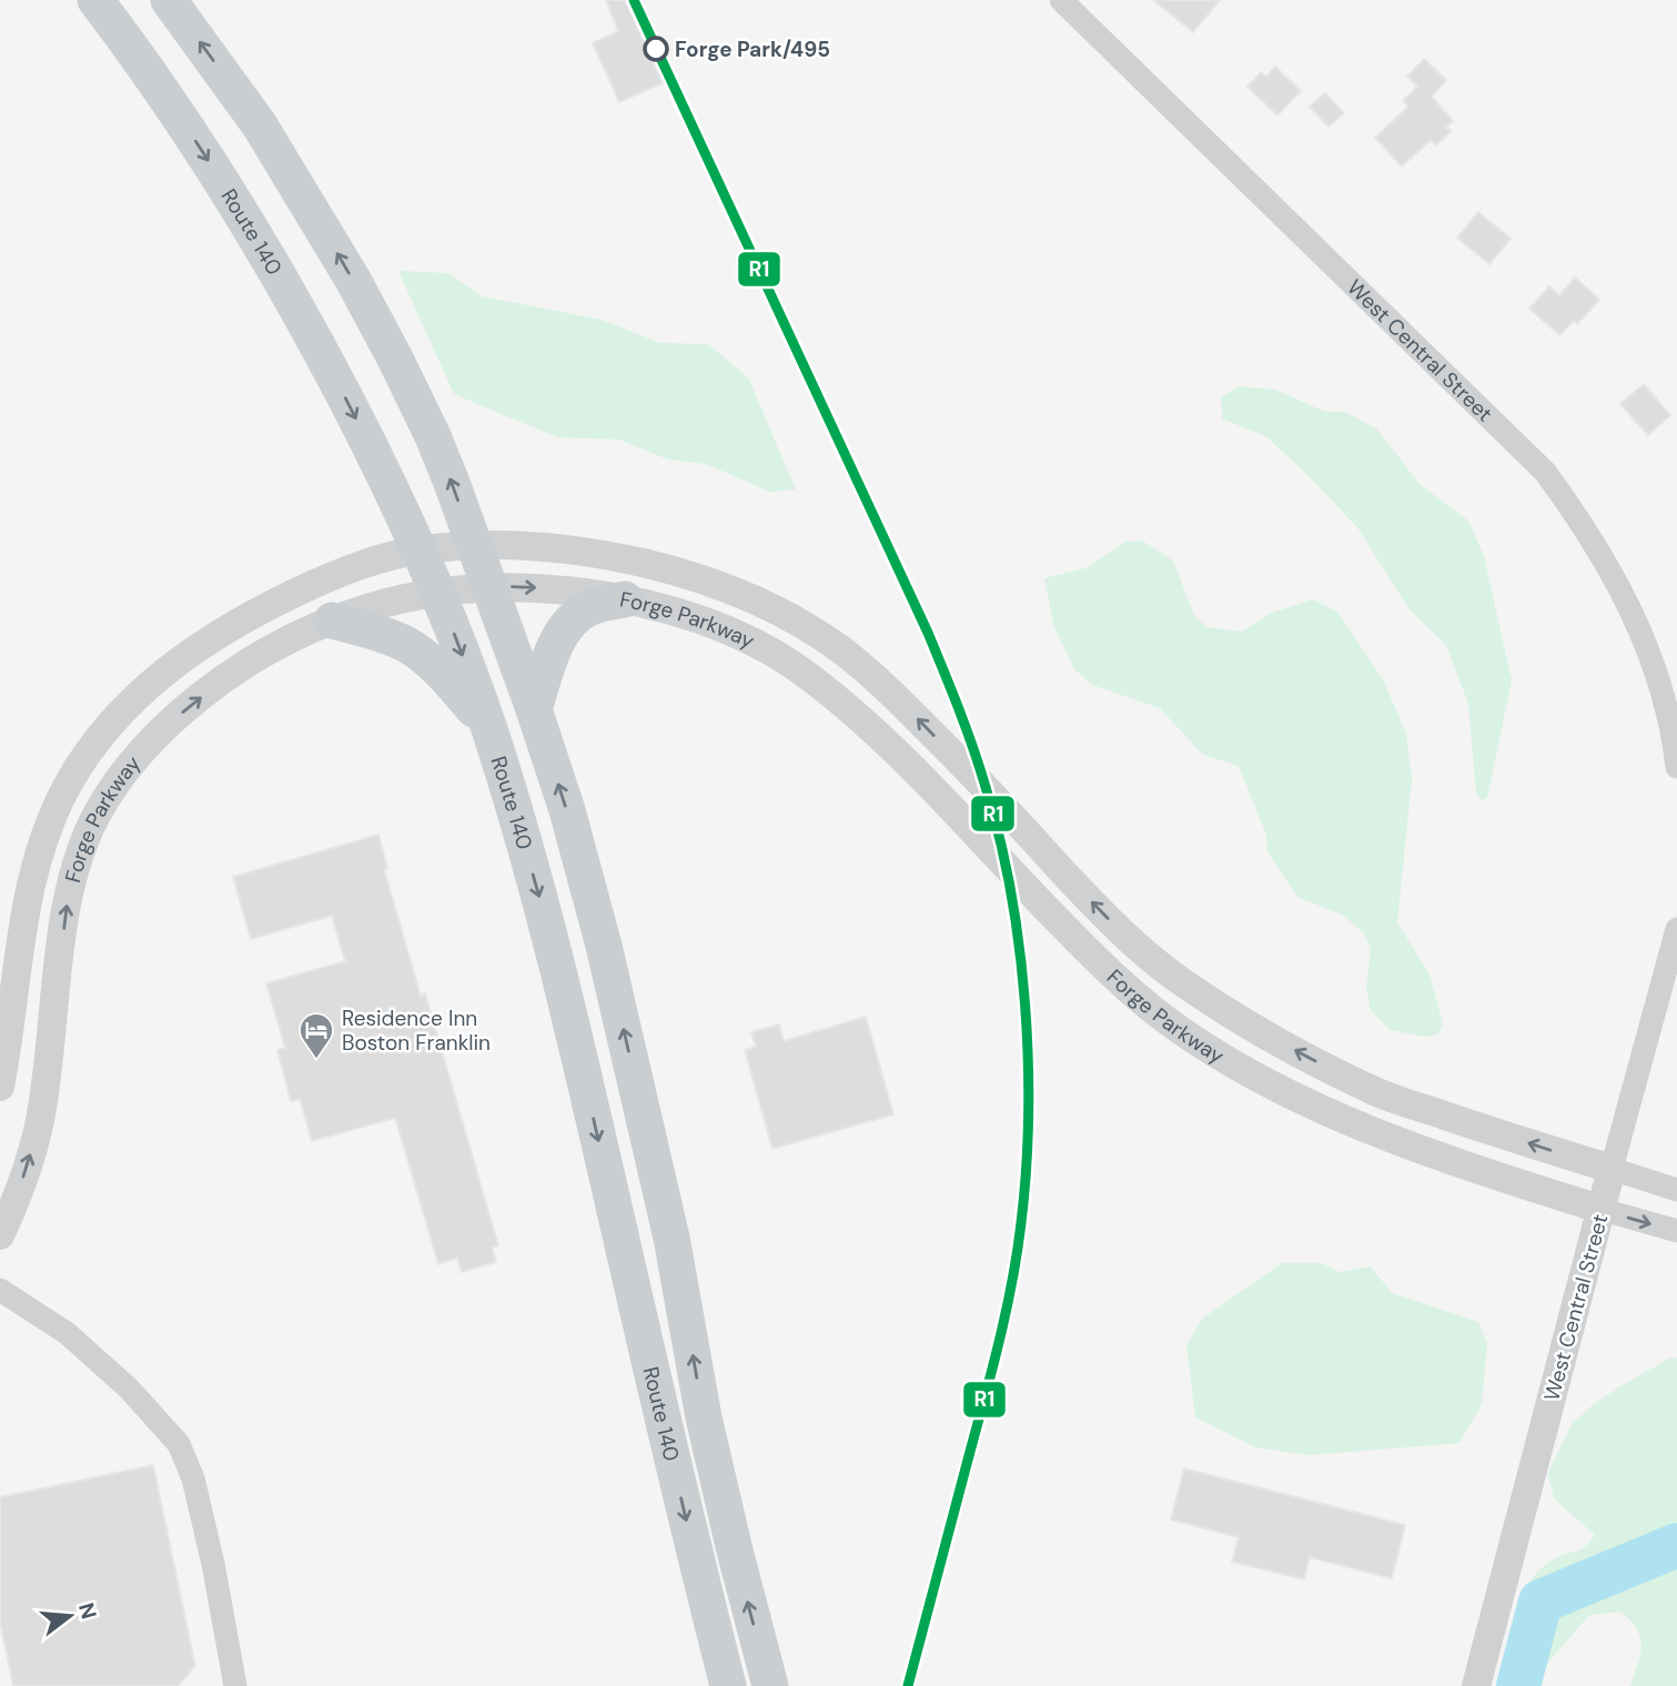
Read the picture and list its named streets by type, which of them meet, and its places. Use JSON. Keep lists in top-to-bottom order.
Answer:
{
  "streets": {
    "main road": ["Route 140"],
    "street": ["West Central Street", "Forge Parkway"]
  },
  "crossings": [
    ["Route 140", "Forge Parkway"],
    ["West Central Street", "Forge Parkway"]
  ],
  "places": {
    "other": ["Forge Park/495"],
    "hotel": ["Residence Inn Boston Franklin"]
  },
  "lines": ["transit line R1"],
  "north": "right"
}
